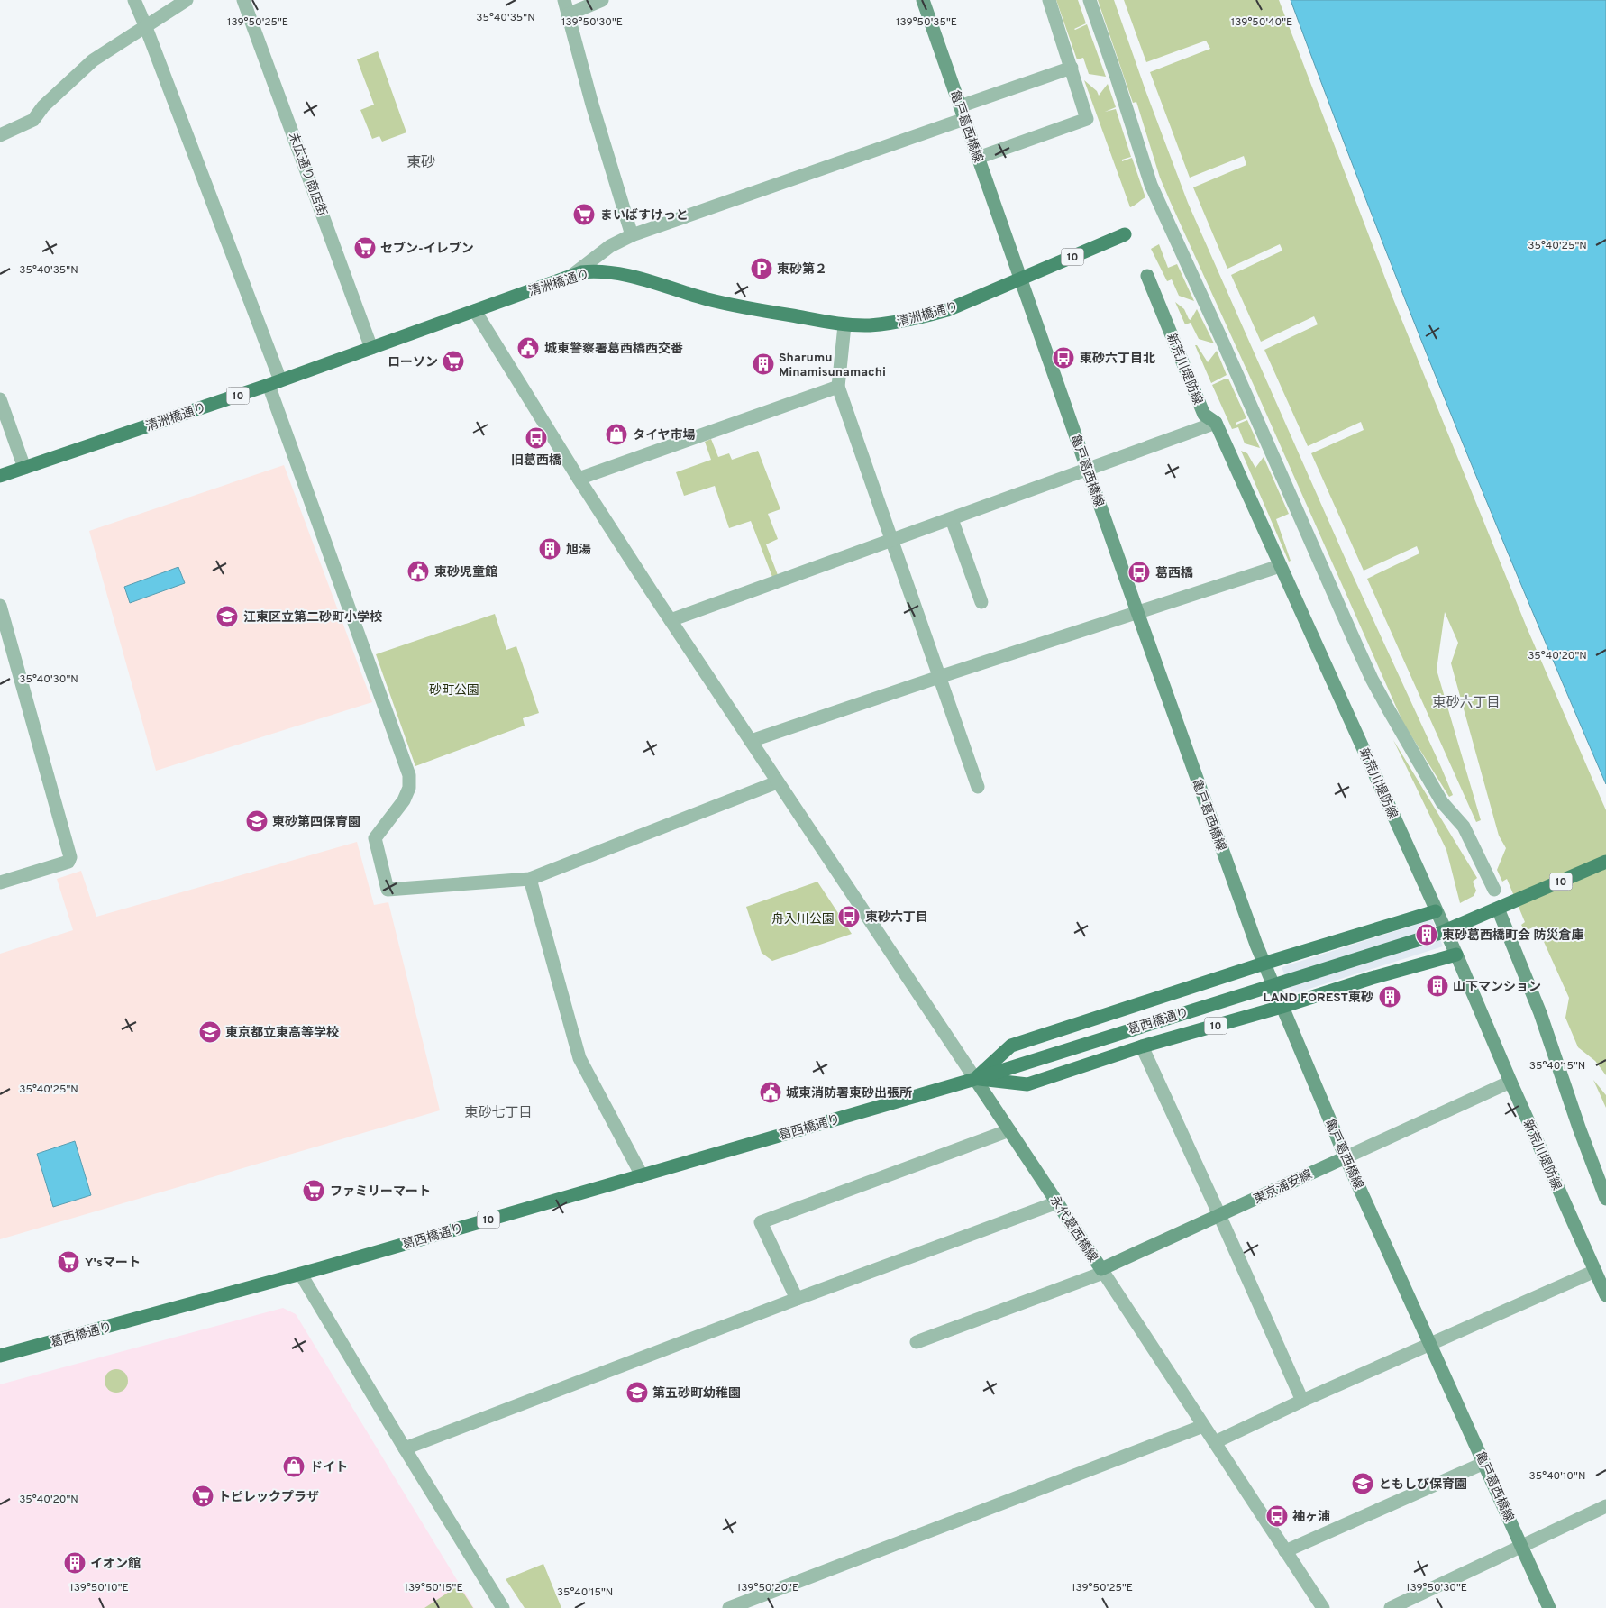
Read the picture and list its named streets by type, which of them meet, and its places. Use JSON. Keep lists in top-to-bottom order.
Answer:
{
  "streets": {
    "main road": [
      "亀戸葛西橋線",
      "10",
      "清洲橋通り",
      "新荒川堤防線",
      "葛西橋通り",
      "東京浦安線",
      "永代葛西橋線"
    ],
    "street": ["末広通り商店街"]
  },
  "crossings": [
    ["亀戸葛西橋線", "10"],
    ["亀戸葛西橋線", "清洲橋通り"],
    ["亀戸葛西橋線", "東京浦安線"],
    ["末広通り商店街", "清洲橋通り"],
    ["10", "新荒川堤防線"],
    ["10", "葛西橋通り"],
    ["10", "永代葛西橋線"],
    ["葛西橋通り", "永代葛西橋線"],
    ["東京浦安線", "永代葛西橋線"]
  ],
  "districts": ["東砂", "東砂六丁目", "東砂七丁目"],
  "parks": ["砂町公園", "舟入川公園"],
  "places": {
    "supermarket": [
      "まいばすけっと",
      "セブン-イレブン",
      "ローソン",
      "ファミリーマート",
      "Y'sマート",
      "トピレックプラザ"
    ],
    "parking": ["東砂第２"],
    "public building": ["城東警察署葛西橋西交番", "東砂児童館", "城東消防署東砂出張所"],
    "bus stop": [
      "東砂六丁目北",
      "旧葛西橋",
      "葛西橋",
      "東砂六丁目",
      "袖ヶ浦"
    ],
    "building": [
      "Sharumu Minamisunamachi",
      "旭湯",
      "東砂葛西橋町会 防災倉庫",
      "山下マンション",
      "LAND FOREST東砂",
      "イオン館"
    ],
    "shop": ["タイヤ市場", "ドイト"],
    "school or university": [
      "江東区立第二砂町小学校",
      "東砂第四保育園",
      "東京都立東高等学校",
      "第五砂町幼稚園",
      "ともしび保育園"
    ]
  },
  "coordinates": [
    "35°40'35\"N",
    "139°50'25\"E",
    "139°50'30\"E",
    "139°50'35\"E",
    "139°50'40\"E",
    "35°40'25\"N",
    "35°40'20\"N",
    "35°40'30\"N",
    "35°40'15\"N",
    "35°40'10\"N",
    "139°50'10\"E",
    "139°50'15\"E",
    "139°50'20\"E"
  ]
}
